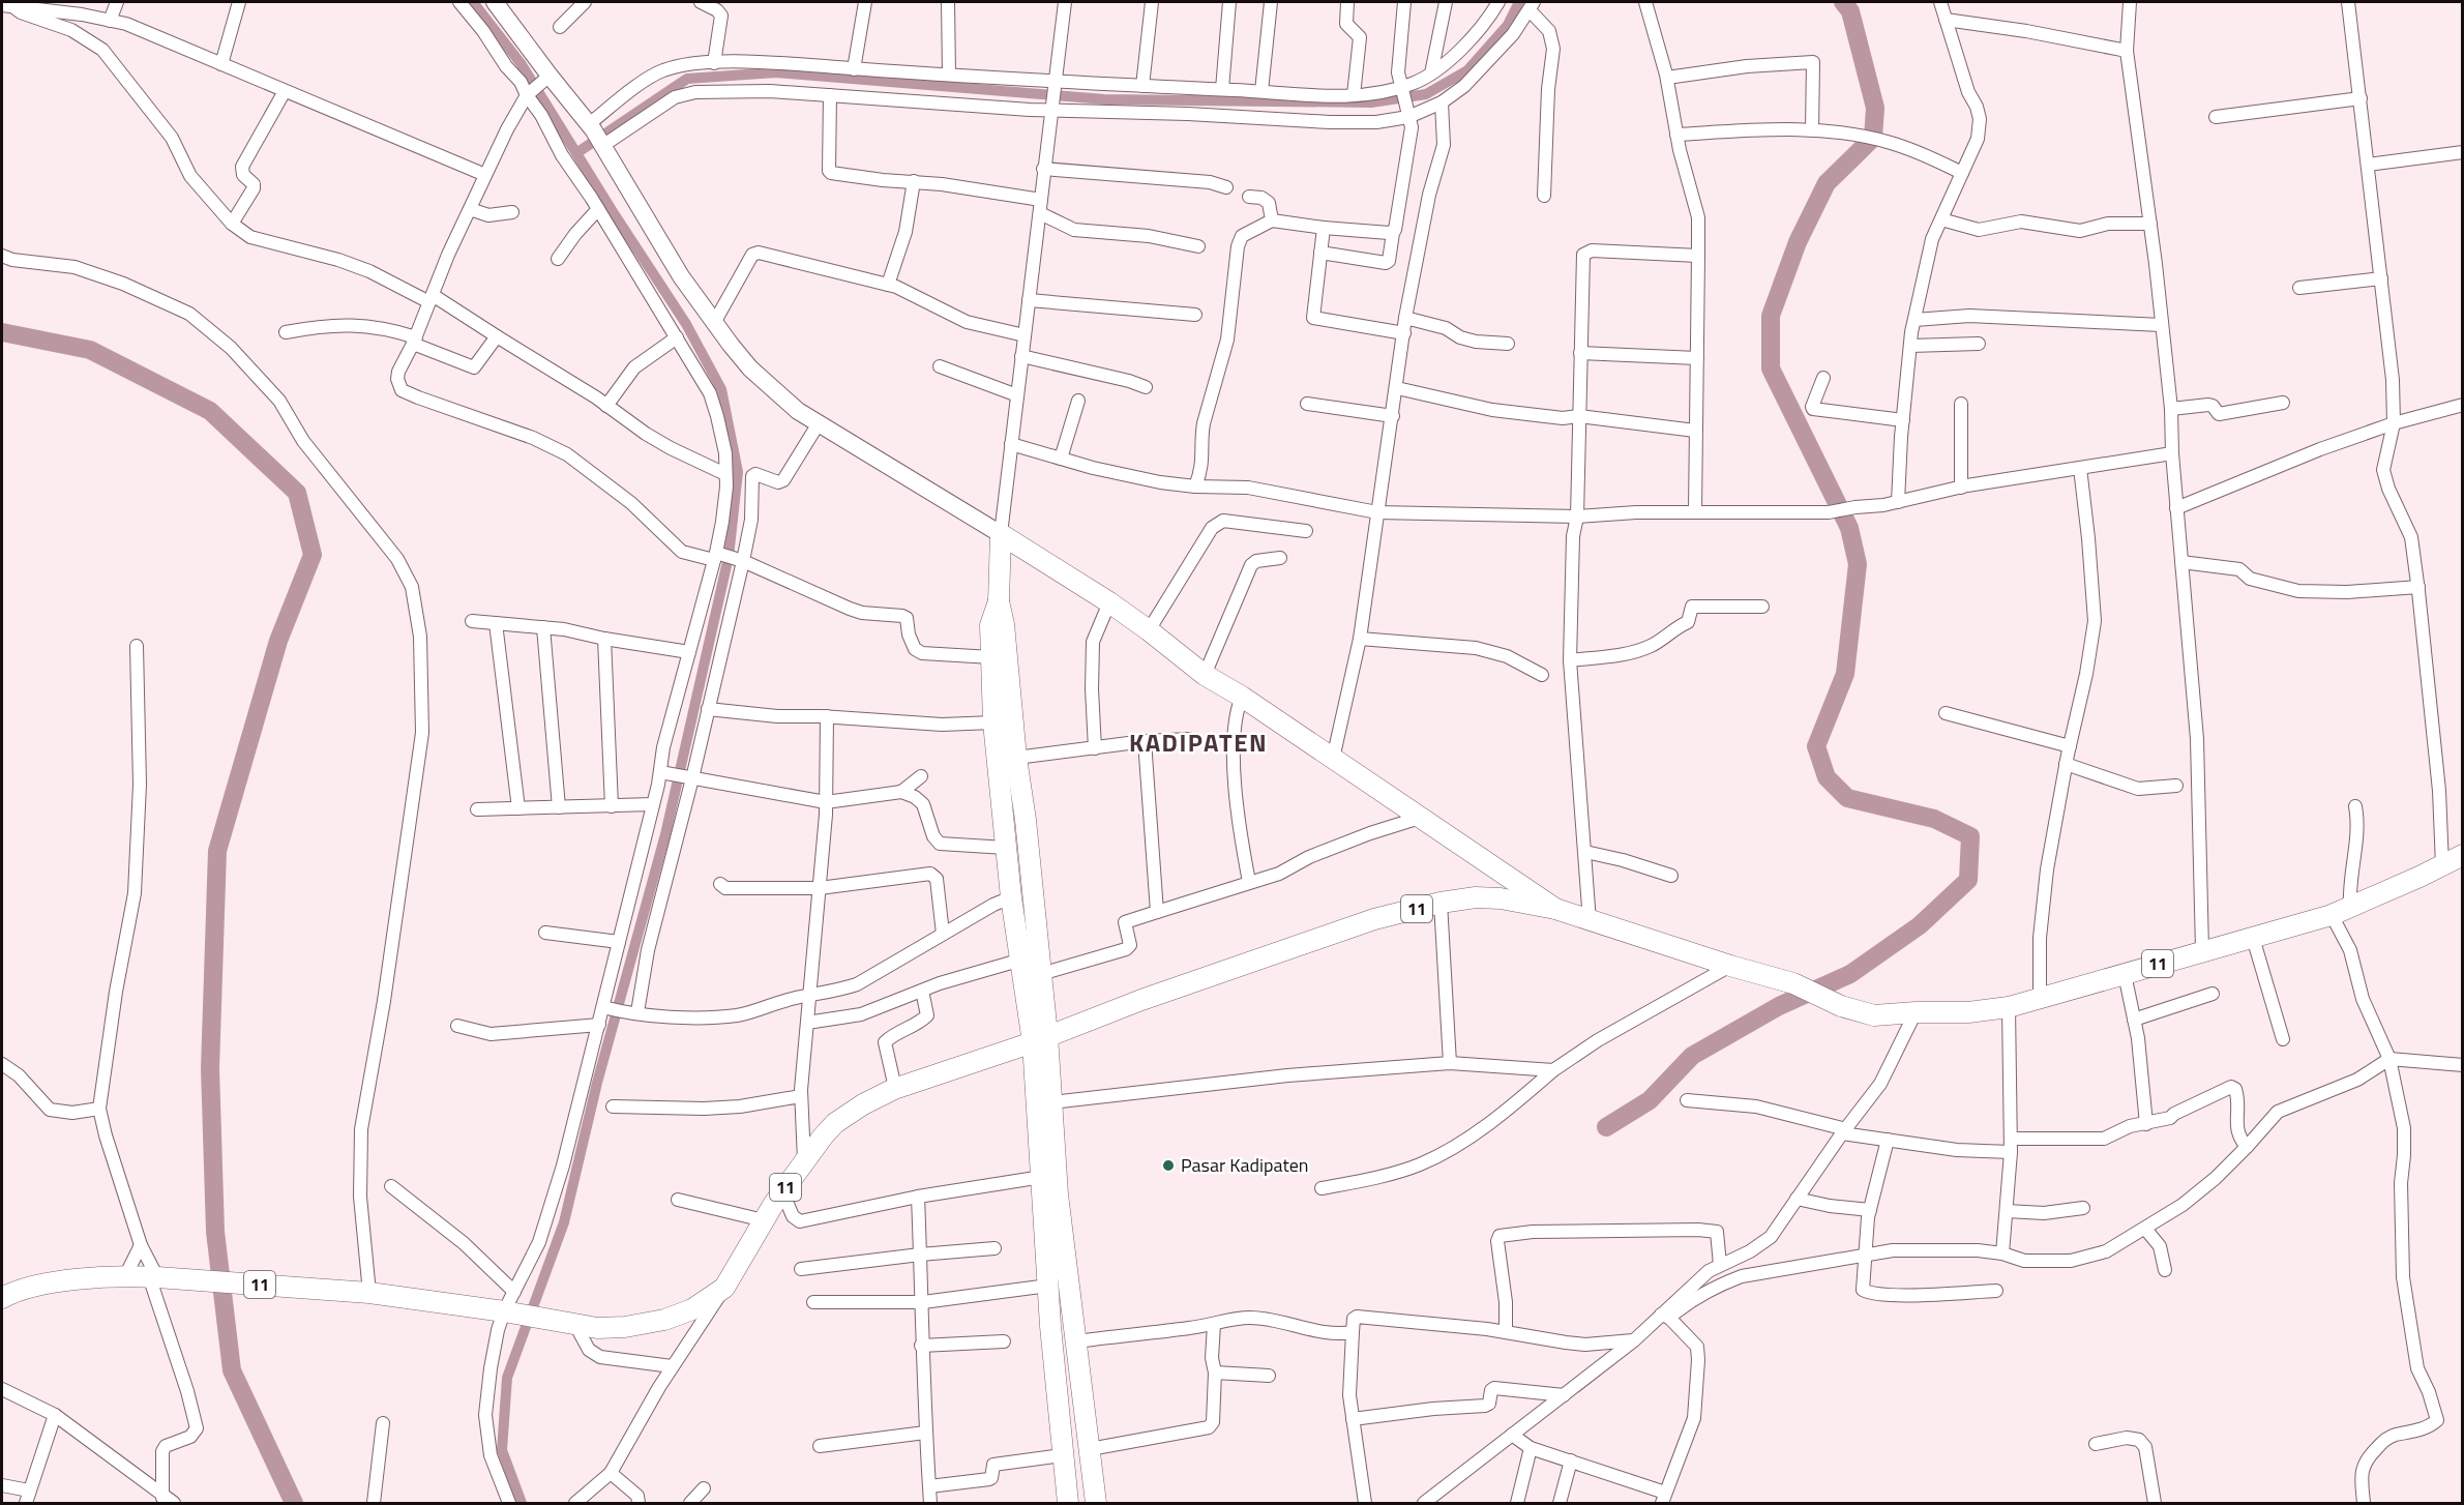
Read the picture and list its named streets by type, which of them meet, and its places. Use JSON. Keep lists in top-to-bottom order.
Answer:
{
  "streets": {
    "main road": ["11"]
  },
  "districts": ["KADIPATEN"],
  "places": ["Pasar Kadipaten"]
}
